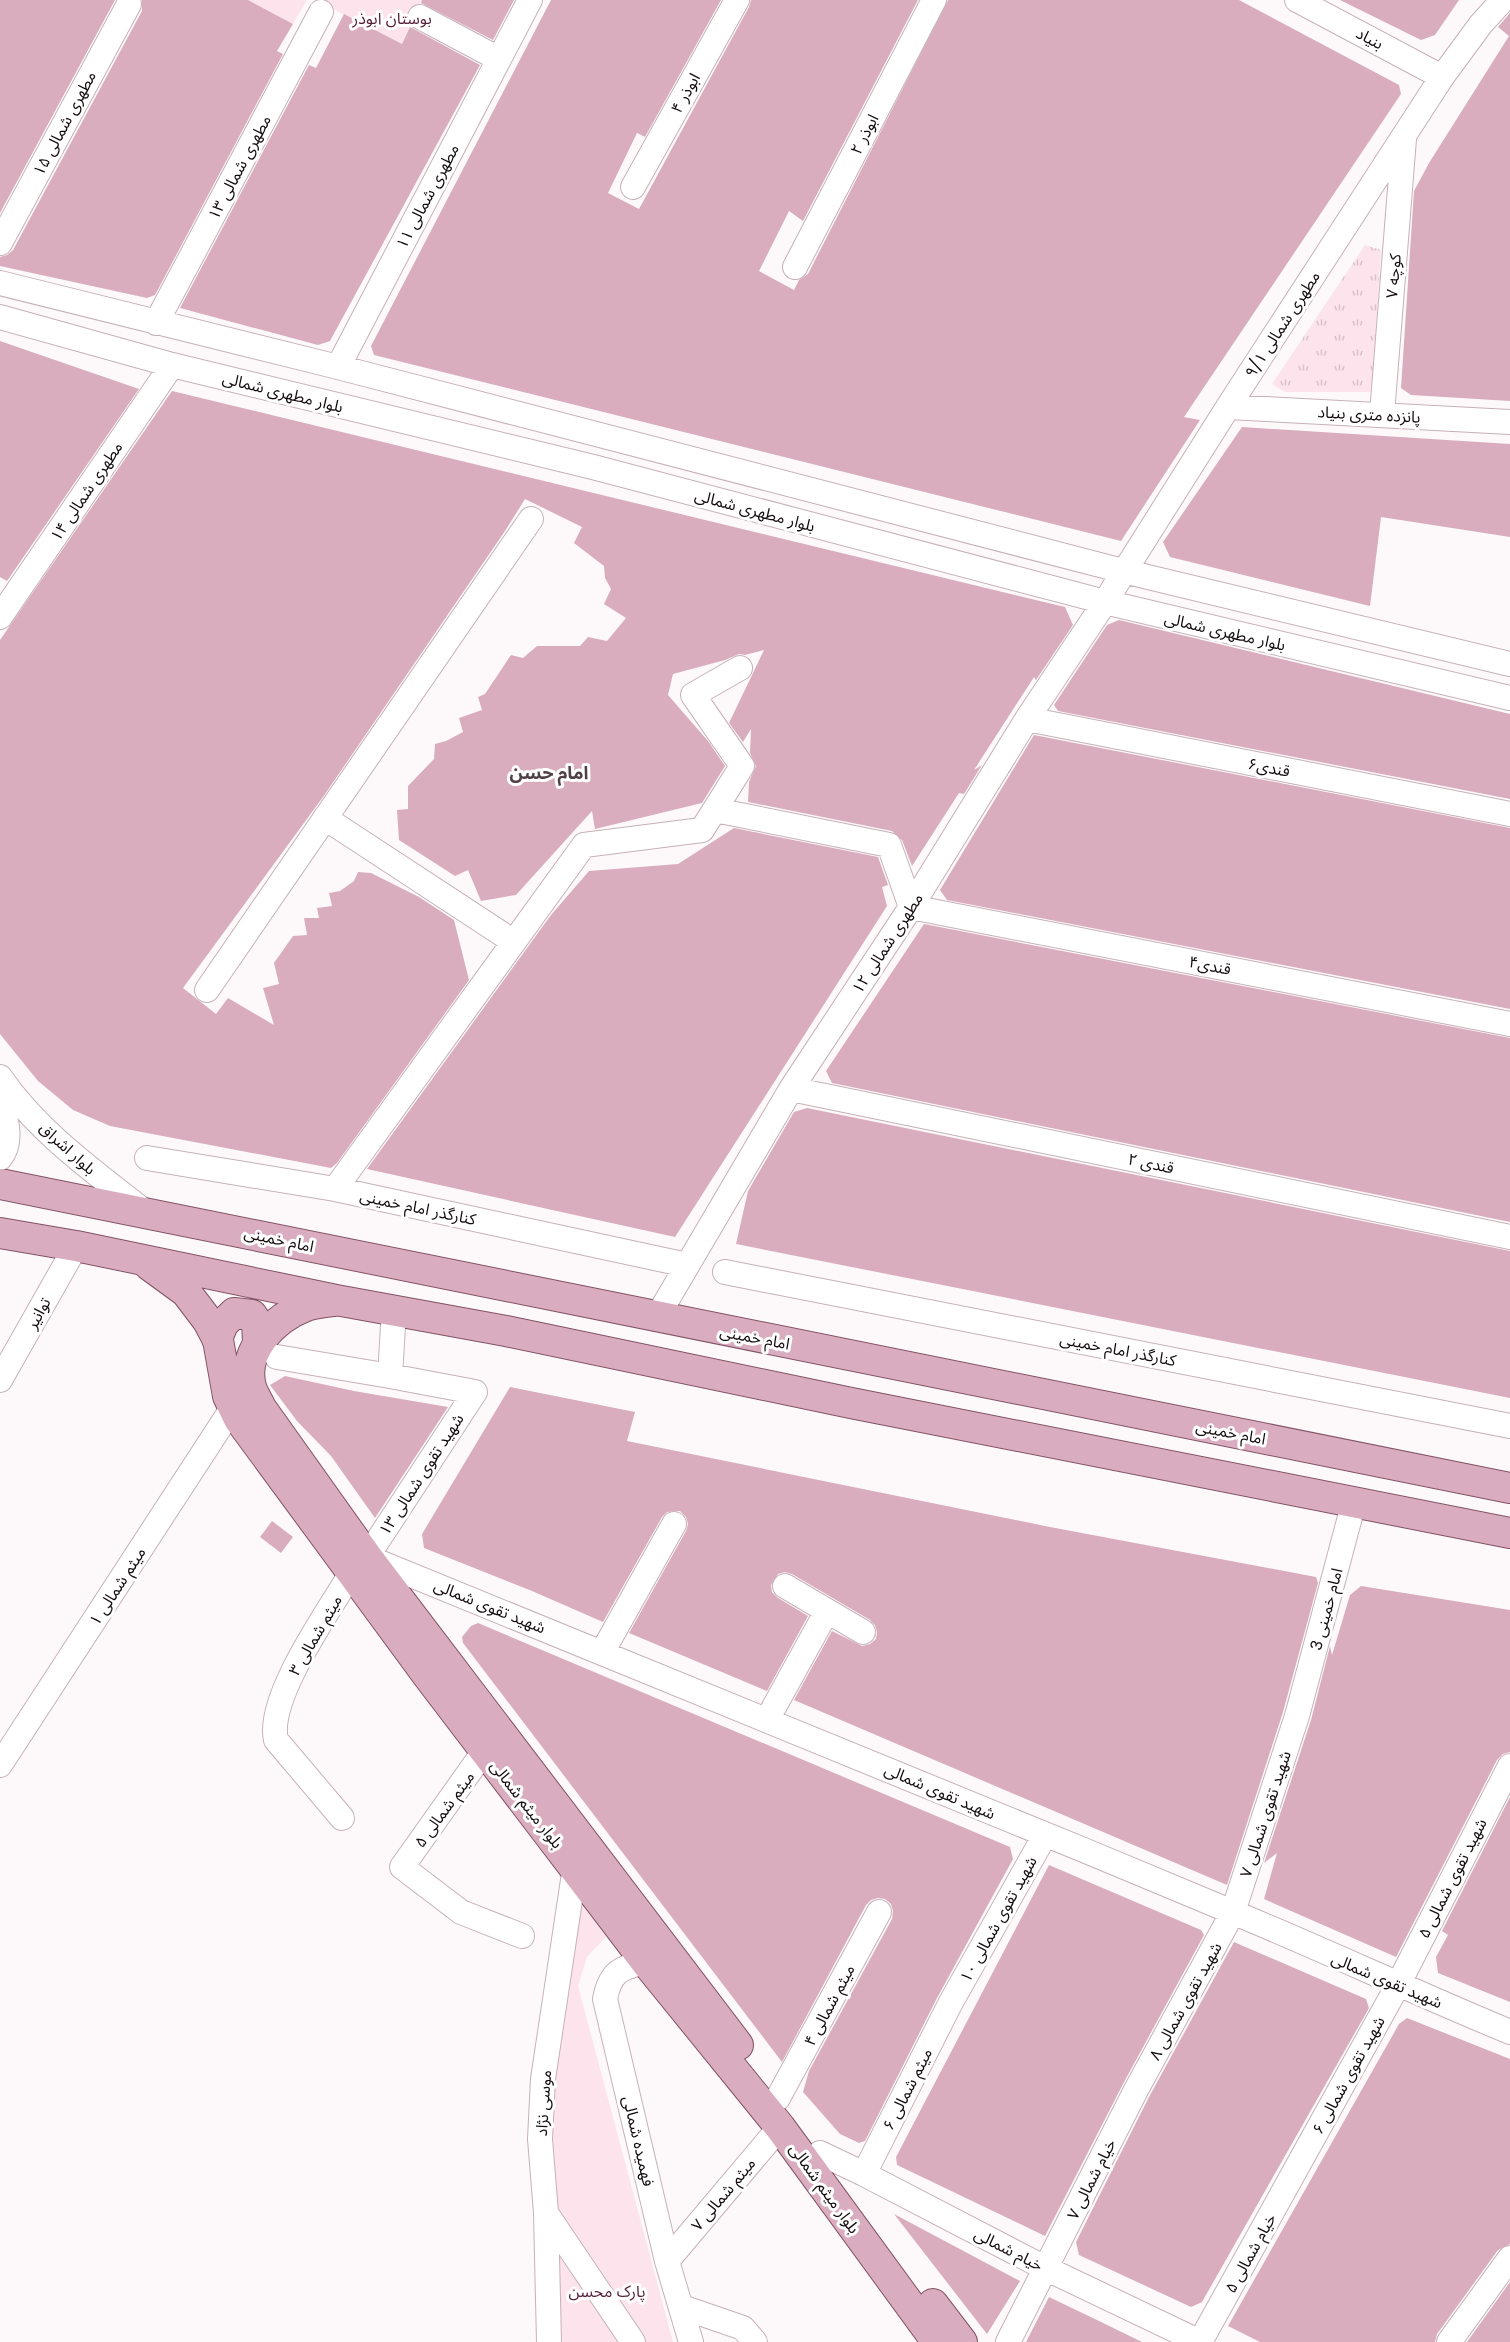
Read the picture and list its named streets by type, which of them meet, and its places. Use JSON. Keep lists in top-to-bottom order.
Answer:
{
  "streets": {
    "main road": ["امام خمینی", "بلوار میثم شمالی"],
    "street": [
      "بنیاد",
      "ابوذر ۴",
      "مطهری شمالی ۱۵",
      "ابوذر ۲",
      "مطهری شمالی ۱۳",
      "مطهری شمالی ۱۱",
      "کوچه ۷",
      "مطهری شمالی ۹/۱",
      "بلوار مطهری شمالی",
      "پانزده متری بنیاد",
      "مطهری شمالی ۱۴",
      "قندی۶",
      "مطهری شمالی ۱۲",
      "قندی۴",
      "بلوار اشراق",
      "قندی ۲",
      "کنارگذر امام خمینی",
      "توانیر",
      "شهید تقوی شمالی ۱۳",
      "میثم شمالی ۱",
      "شهید تقوی شمالی",
      "امام خمینی 3",
      "میثم شمالی ۳",
      "میثم شمالی ۵",
      "شهید تقوی شمالی ۷",
      "شهید تقوی شمالی ۵",
      "شهید تقوی شمالی ۱۰",
      "شهید تقوی شمالی ۸",
      "میثم شمالی ۴",
      "شهید تقوی شمالی ۶",
      "میثم شمالی ۶",
      "موسی نژاد",
      "فهمیده شمالی",
      "خیام شمالی ۷",
      "میثم شمالی ۷",
      "خیام شمالی",
      "خیام شمالی ۵"
    ]
  },
  "crossings": [
    ["بنیاد", "مطهری شمالی ۹/۱"],
    ["مطهری شمالی ۱۳", "بلوار مطهری شمالی"],
    ["مطهری شمالی ۱۱", "بلوار مطهری شمالی"],
    ["کوچه ۷", "مطهری شمالی ۹/۱"],
    ["کوچه ۷", "پانزده متری بنیاد"],
    ["مطهری شمالی ۹/۱", "بلوار مطهری شمالی"],
    ["مطهری شمالی ۹/۱", "پانزده متری بنیاد"],
    ["مطهری شمالی ۹/۱", "مطهری شمالی ۱۲"],
    ["بلوار مطهری شمالی", "مطهری شمالی ۱۴"],
    ["بلوار مطهری شمالی", "مطهری شمالی ۱۲"],
    ["قندی۶", "مطهری شمالی ۱۲"],
    ["مطهری شمالی ۱۲", "قندی۴"],
    ["مطهری شمالی ۱۲", "قندی ۲"],
    ["مطهری شمالی ۱۲", "کنارگذر امام خمینی"],
    ["مطهری شمالی ۱۲", "امام خمینی"],
    ["بلوار اشراق", "امام خمینی"],
    ["شهید تقوی شمالی ۱۳", "شهید تقوی شمالی"],
    ["شهید تقوی شمالی ۱۳", "میثم شمالی ۳"],
    ["شهید تقوی شمالی ۱۳", "بلوار میثم شمالی"],
    ["میثم شمالی ۱", "بلوار میثم شمالی"],
    ["شهید تقوی شمالی", "میثم شمالی ۳"],
    ["شهید تقوی شمالی", "بلوار میثم شمالی"],
    ["شهید تقوی شمالی", "شهید تقوی شمالی ۷"],
    ["شهید تقوی شمالی", "شهید تقوی شمالی ۵"],
    ["شهید تقوی شمالی", "شهید تقوی شمالی ۱۰"],
    ["شهید تقوی شمالی", "شهید تقوی شمالی ۸"],
    ["شهید تقوی شمالی", "شهید تقوی شمالی ۶"],
    ["امام خمینی 3", "شهید تقوی شمالی ۷"],
    ["میثم شمالی ۳", "بلوار میثم شمالی"],
    ["بلوار میثم شمالی", "میثم شمالی ۵"],
    ["بلوار میثم شمالی", "میثم شمالی ۴"],
    ["بلوار میثم شمالی", "موسی نژاد"],
    ["بلوار میثم شمالی", "فهمیده شمالی"],
    ["بلوار میثم شمالی", "میثم شمالی ۷"],
    ["بلوار میثم شمالی", "خیام شمالی"],
    ["شهید تقوی شمالی ۷", "شهید تقوی شمالی ۸"],
    ["شهید تقوی شمالی ۵", "شهید تقوی شمالی ۶"],
    ["شهید تقوی شمالی ۱۰", "میثم شمالی ۶"],
    ["شهید تقوی شمالی ۸", "خیام شمالی ۷"],
    ["میثم شمالی ۴", "میثم شمالی ۷"],
    ["شهید تقوی شمالی ۶", "خیام شمالی ۵"],
    ["میثم شمالی ۶", "خیام شمالی"],
    ["فهمیده شمالی", "میثم شمالی ۷"],
    ["خیام شمالی ۷", "خیام شمالی"],
    ["خیام شمالی", "خیام شمالی ۵"]
  ],
  "districts": ["امام حسن"],
  "parks": ["بوستان ابوذر", "پارک محسن"]
}
